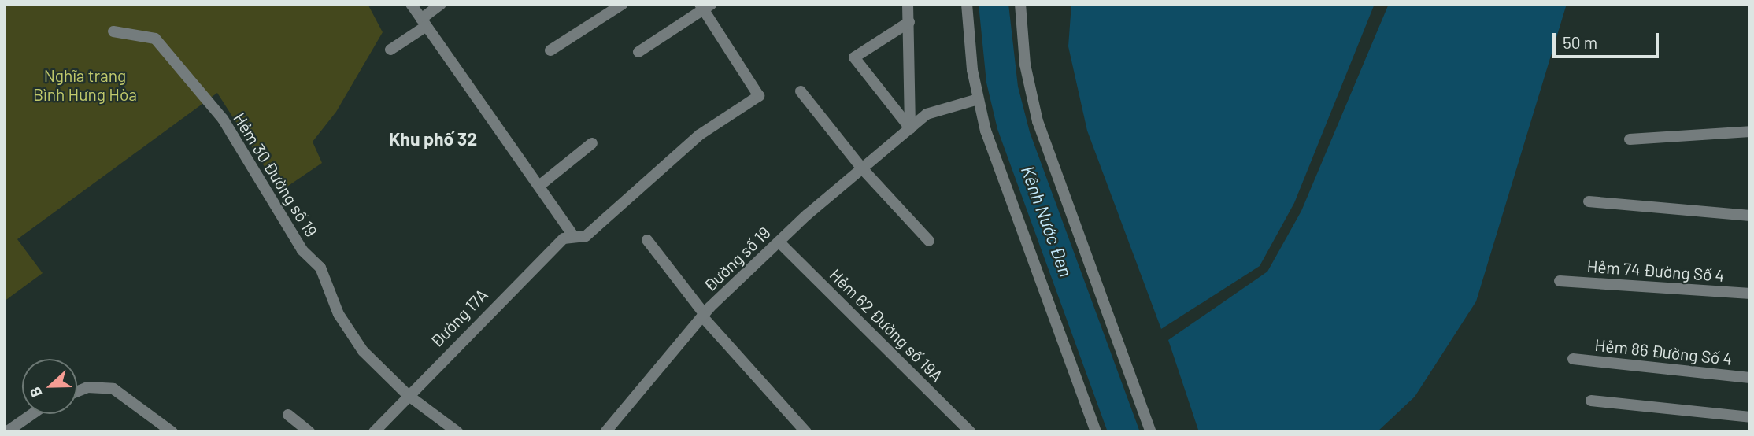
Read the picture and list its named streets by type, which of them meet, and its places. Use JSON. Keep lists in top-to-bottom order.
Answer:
{
  "streets": {
    "street": [
      "Hẻm 30 Đường số 19",
      "Đường số 19",
      "Hẻm 74 Đường Số 4",
      "Đường 17A",
      "Hẻm 62 Đường số 19A",
      "Hẻm 86 Đường Số 4"
    ]
  },
  "crossings": [
    ["Hẻm 30 Đường số 19", "Đường 17A"],
    ["Đường số 19", "Hẻm 62 Đường số 19A"]
  ],
  "districts": ["Khu phố 32"],
  "water": ["Kênh Nước Đen"],
  "parks": ["Nghĩa trang Bình Hưng Hòa"],
  "scale_bar": "50 m",
  "north": "left"
}
